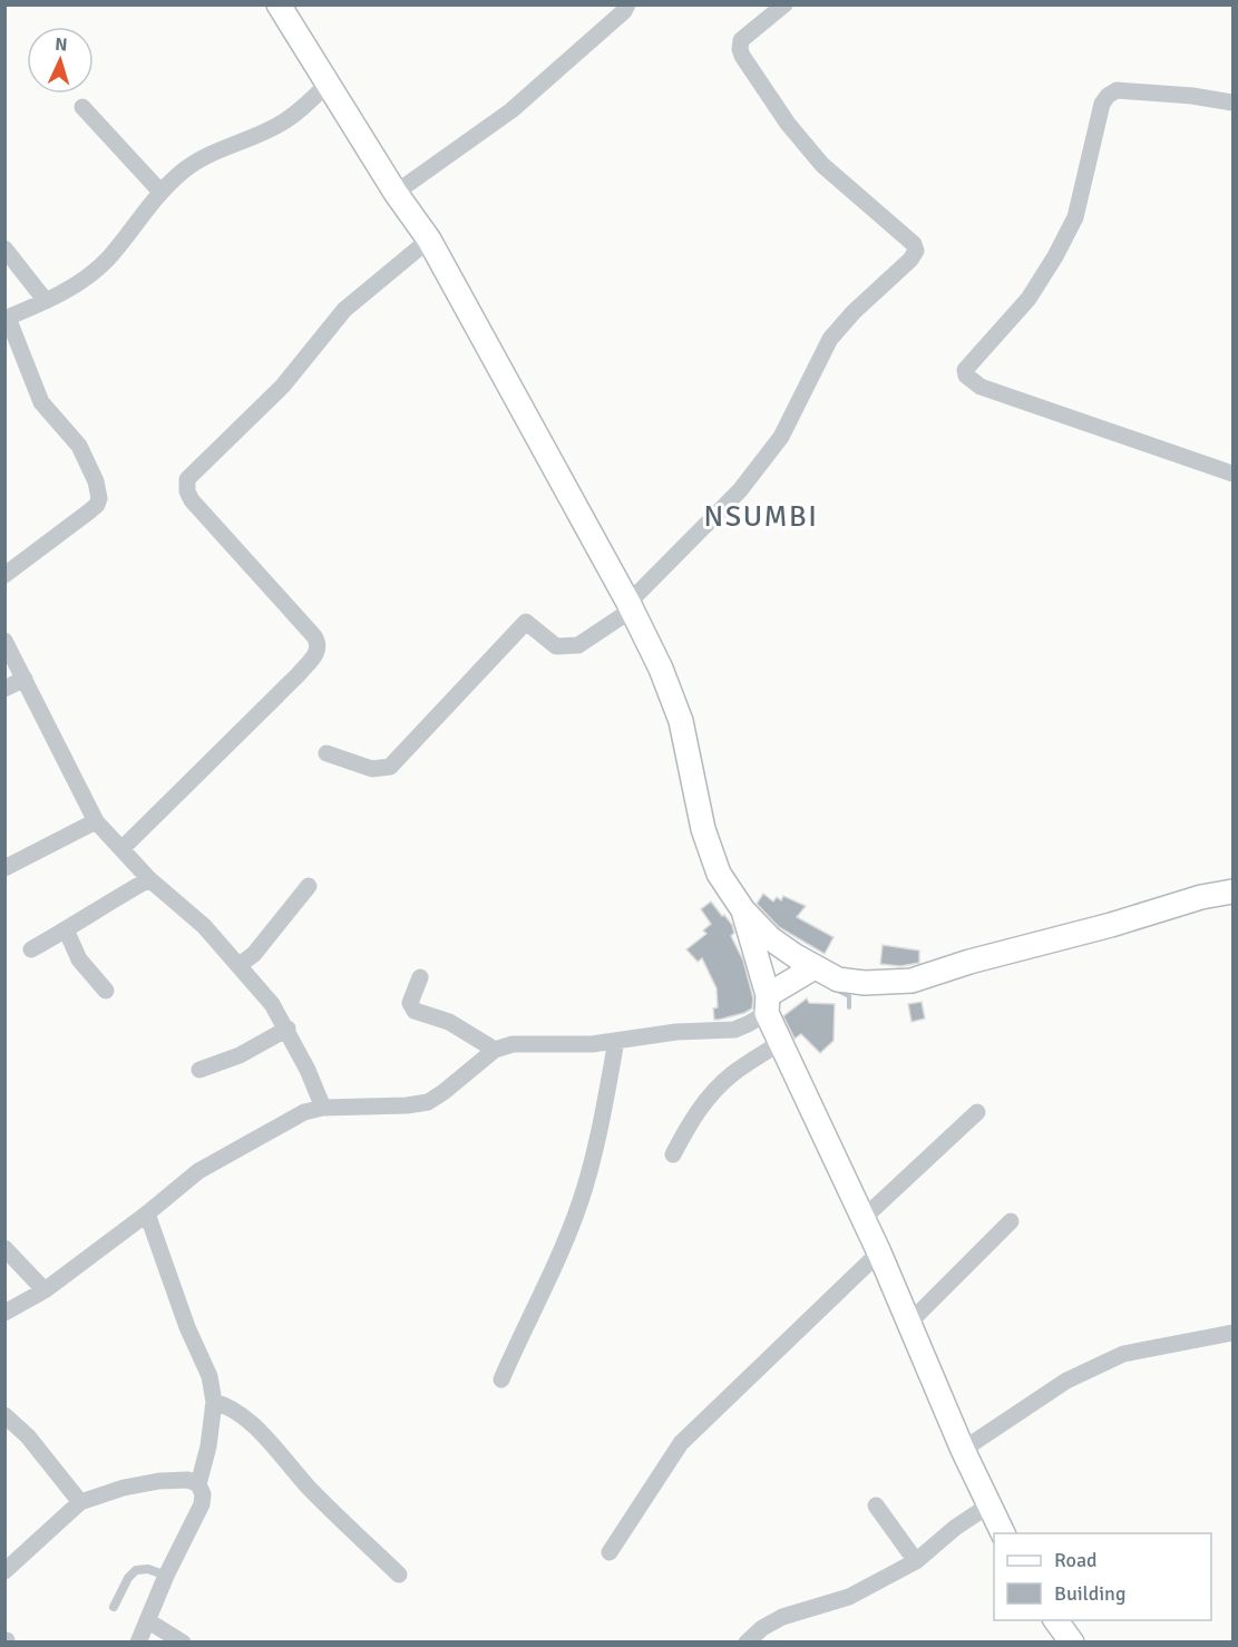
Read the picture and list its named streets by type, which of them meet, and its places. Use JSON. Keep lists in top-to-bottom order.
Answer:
{
  "districts": ["NSUMBI"],
  "legend": ["Road", "Building"],
  "north": "top"
}
